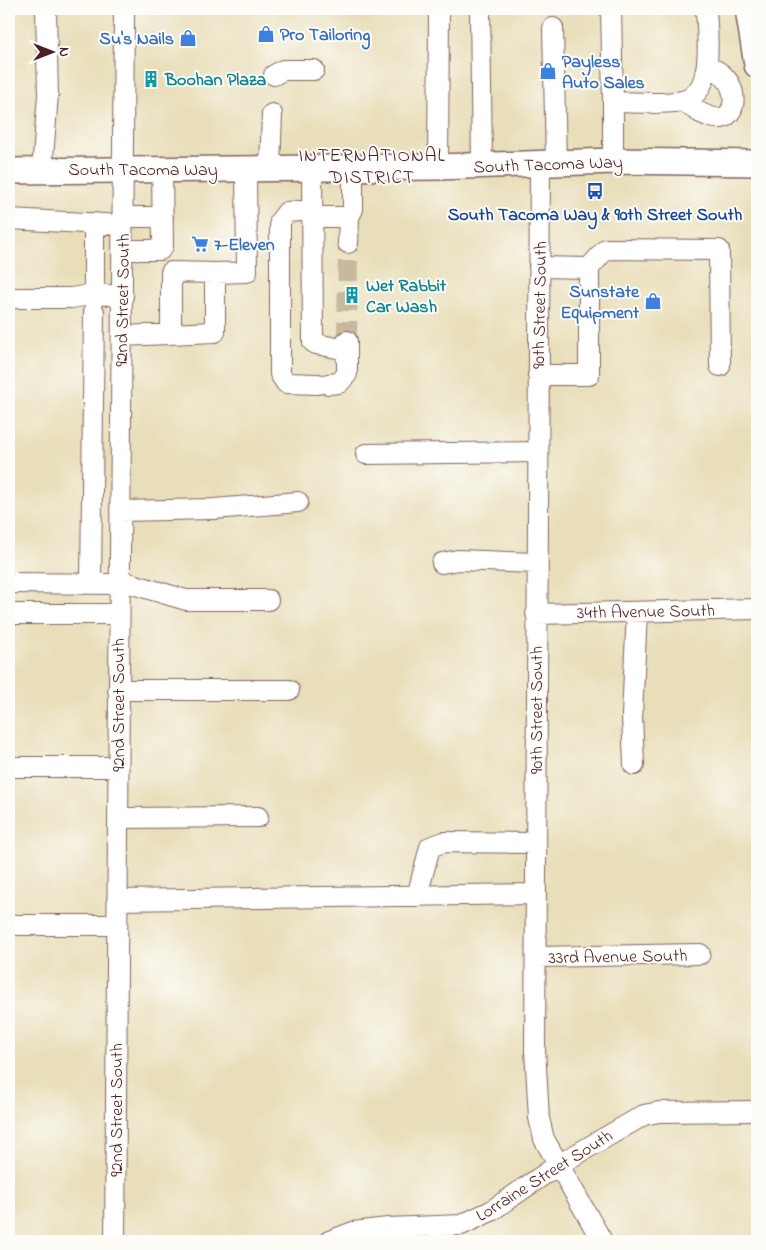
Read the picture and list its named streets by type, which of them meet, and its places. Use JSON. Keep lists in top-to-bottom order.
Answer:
{
  "streets": {
    "main road": ["South Tacoma Way"],
    "street": [
      "92nd Street South",
      "90th Street South",
      "34th Avenue South",
      "33rd Avenue South",
      "Lorraine Street South"
    ]
  },
  "crossings": [
    ["South Tacoma Way", "92nd Street South"],
    ["South Tacoma Way", "90th Street South"],
    ["90th Street South", "34th Avenue South"],
    ["90th Street South", "33rd Avenue South"],
    ["90th Street South", "Lorraine Street South"]
  ],
  "districts": ["INTERNATIONAL DISTRICT"],
  "places": {
    "shop": [
      "Pro Tailoring",
      "Su's Nails",
      "Payless Auto Sales",
      "Sunstate Equipment"
    ],
    "building": ["Boohan Plaza", "Wet Rabbit Car Wash"],
    "bus stop": ["South Tacoma Way & 90th Street South"],
    "supermarket": ["7-Eleven"]
  },
  "north": "right"
}
